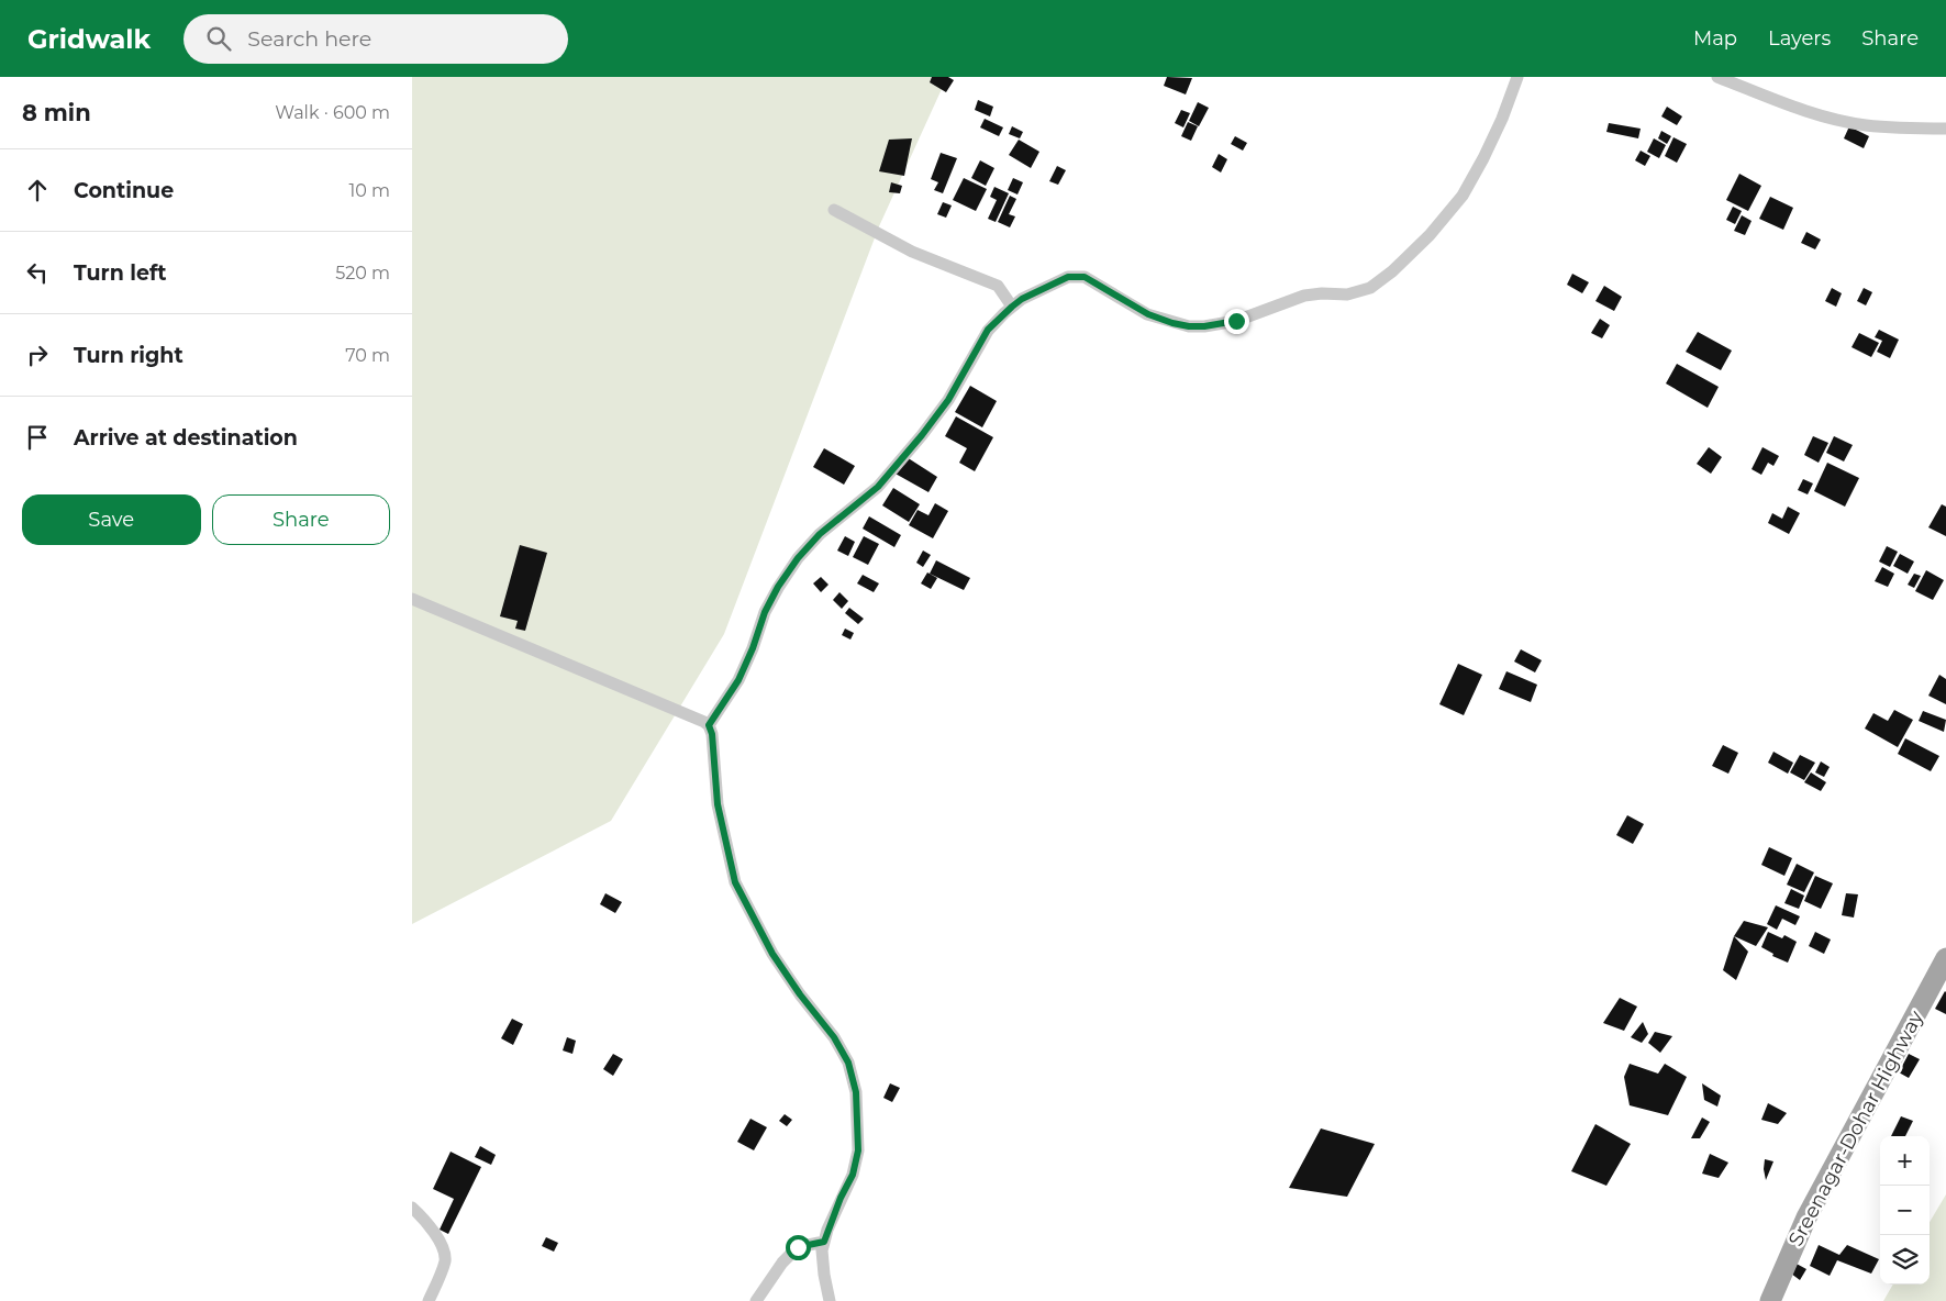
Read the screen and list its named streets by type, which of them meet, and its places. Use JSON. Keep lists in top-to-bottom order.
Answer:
{
  "streets": {
    "main road": ["Sreenagar-Dohar Highway"]
  },
  "page": {
    "header": "Gridwalk",
    "search": "Search here",
    "nav": ["Map", "Layers", "Share"],
    "heading": ["8 min", "Walk · 600 m"],
    "list": [
      ["Continue", "10 m"],
      ["Turn left", "520 m"],
      ["Turn right", "70 m"],
      "Arrive at destination"
    ],
    "buttons": ["Save", "Share"],
    "map_buttons": ["+", "−"]
  }
}
